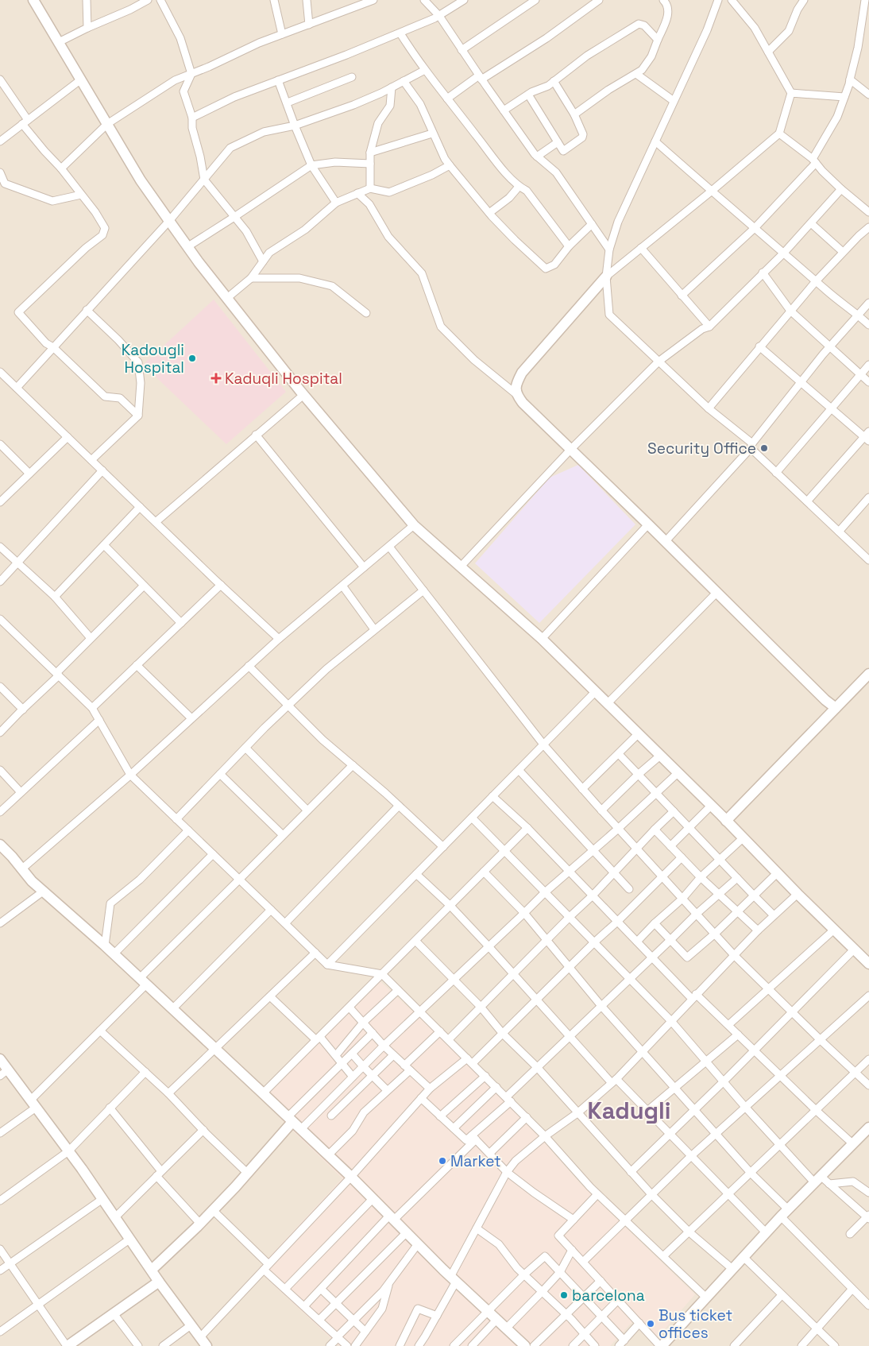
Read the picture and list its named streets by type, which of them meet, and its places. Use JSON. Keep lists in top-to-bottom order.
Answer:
{
  "districts": ["Kadugli"],
  "places": {
    "other": [
      "Kadougli Hospital",
      "Security Office",
      "Market",
      "barcelona",
      "Bus ticket offices"
    ],
    "health": ["Kaduqli Hospital"]
  }
}
